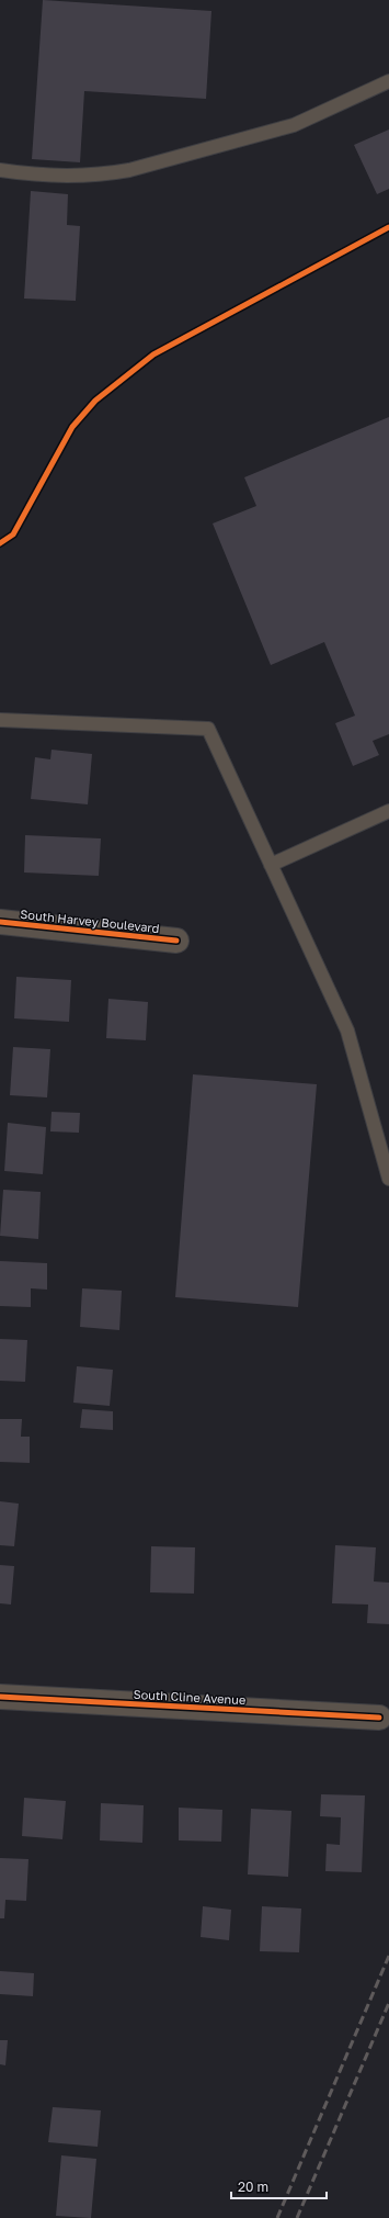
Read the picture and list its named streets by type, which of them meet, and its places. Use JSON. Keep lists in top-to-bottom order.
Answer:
{
  "streets": {
    "street": ["South Harvey Boulevard", "South Cline Avenue"]
  },
  "scale_bar": "20 m"
}
